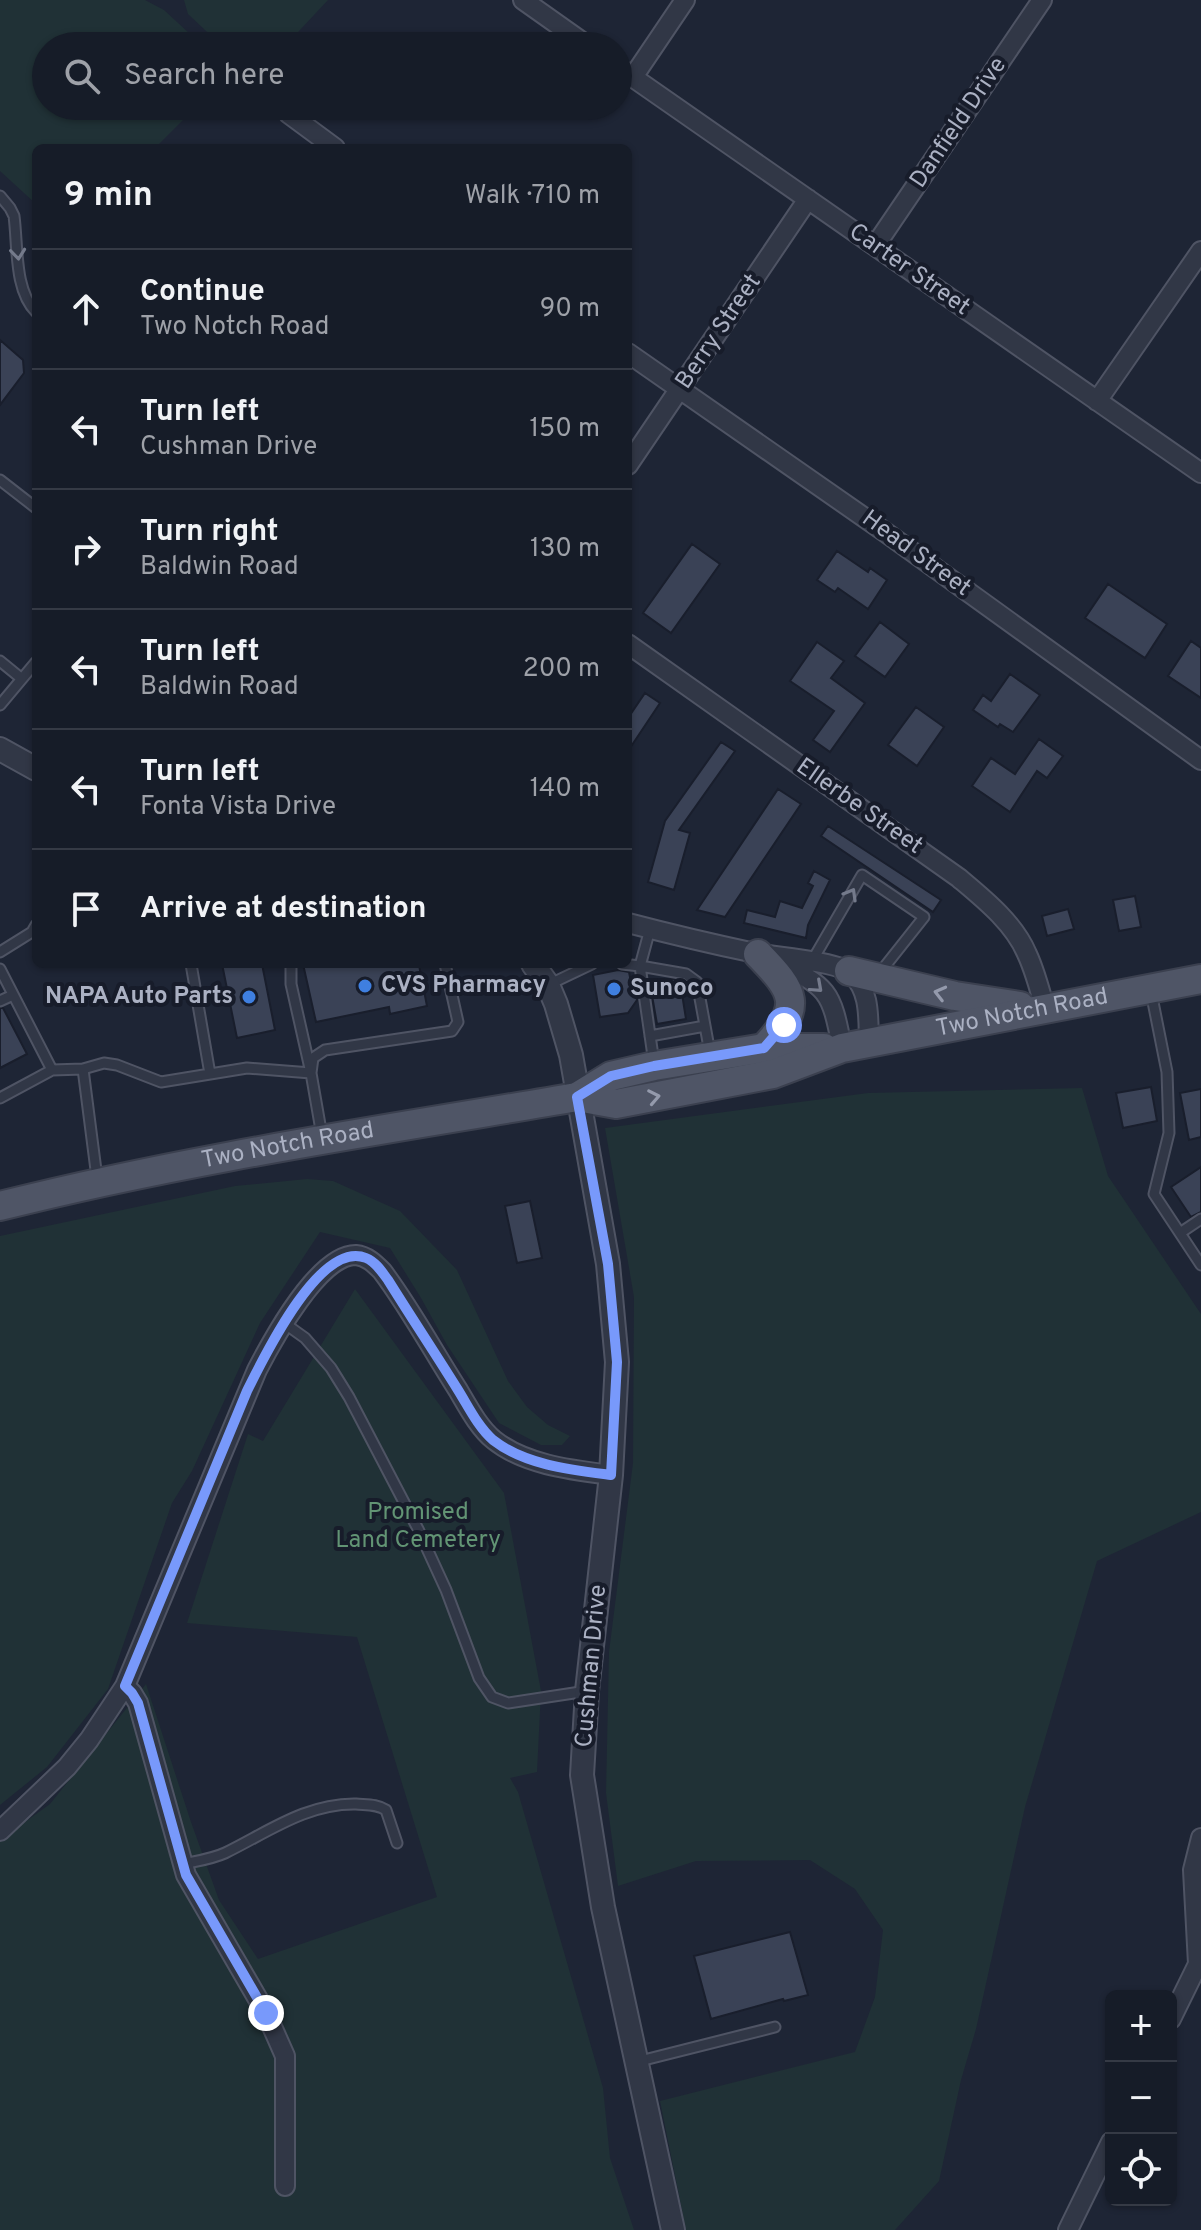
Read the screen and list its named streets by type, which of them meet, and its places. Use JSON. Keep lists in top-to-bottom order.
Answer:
{
  "streets": {
    "main road": ["Two Notch Road"],
    "street": [
      "Danfield Drive",
      "Carter Street",
      "Berry Street",
      "Head Street",
      "Ellerbe Street",
      "Cushman Drive"
    ]
  },
  "crossings": [
    ["Danfield Drive", "Carter Street"],
    ["Carter Street", "Berry Street"],
    ["Berry Street", "Head Street"],
    ["Ellerbe Street", "Two Notch Road"],
    ["Two Notch Road", "Cushman Drive"]
  ],
  "parks": ["Promised Land Cemetery"],
  "places": ["CVS Pharmacy", "Sunoco", "NAPA Auto Parts"],
  "page": {
    "search": "Search here",
    "heading": ["9 min", "Walk · 710 m"],
    "list": [
      ["Continue", "Two Notch Road", "90 m"],
      ["Turn left", "Cushman Drive", "150 m"],
      ["Turn right", "Baldwin Road", "130 m"],
      ["Turn left", "Baldwin Road", "200 m"],
      ["Turn left", "Fonta Vista Drive", "140 m"],
      "Arrive at destination"
    ],
    "map_buttons": ["+", "−"]
  }
}
